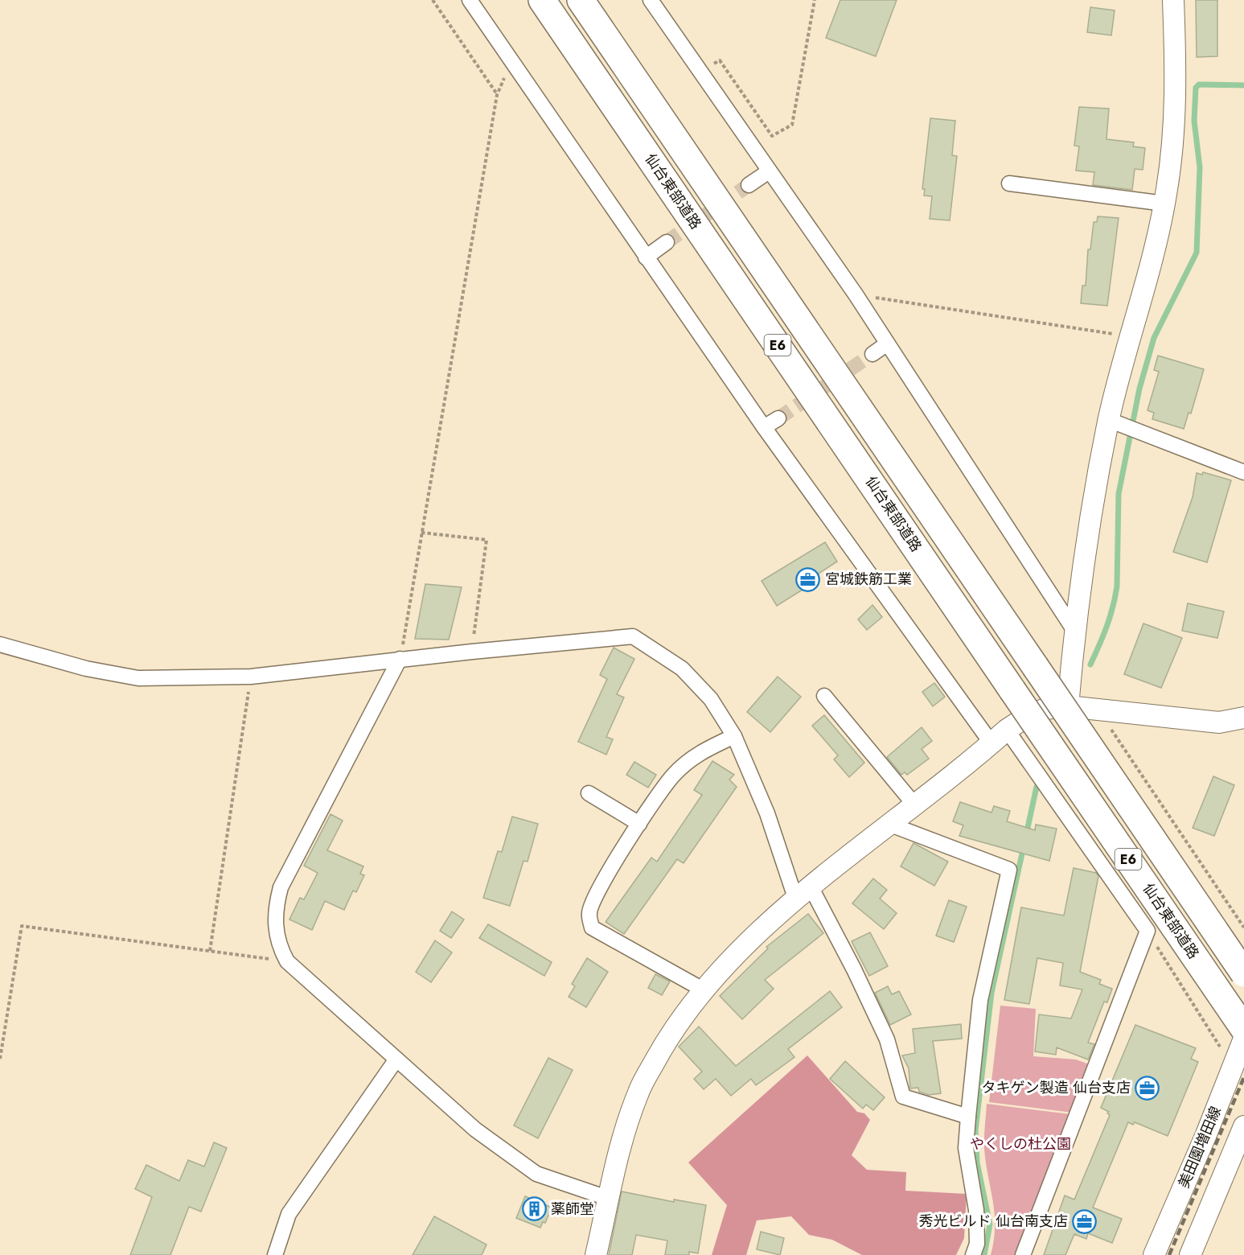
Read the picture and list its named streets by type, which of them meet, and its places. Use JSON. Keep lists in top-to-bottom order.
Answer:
{
  "streets": {
    "highway": ["仙台東部道路", "E6"],
    "street": ["美田園増田線"]
  },
  "parks": ["やくしの杜公園"],
  "places": {
    "office": ["宮城鉄筋工業", "タキゲン製造 仙台支店", "秀光ビルド 仙台南支店"],
    "building": ["薬師堂"]
  }
}
